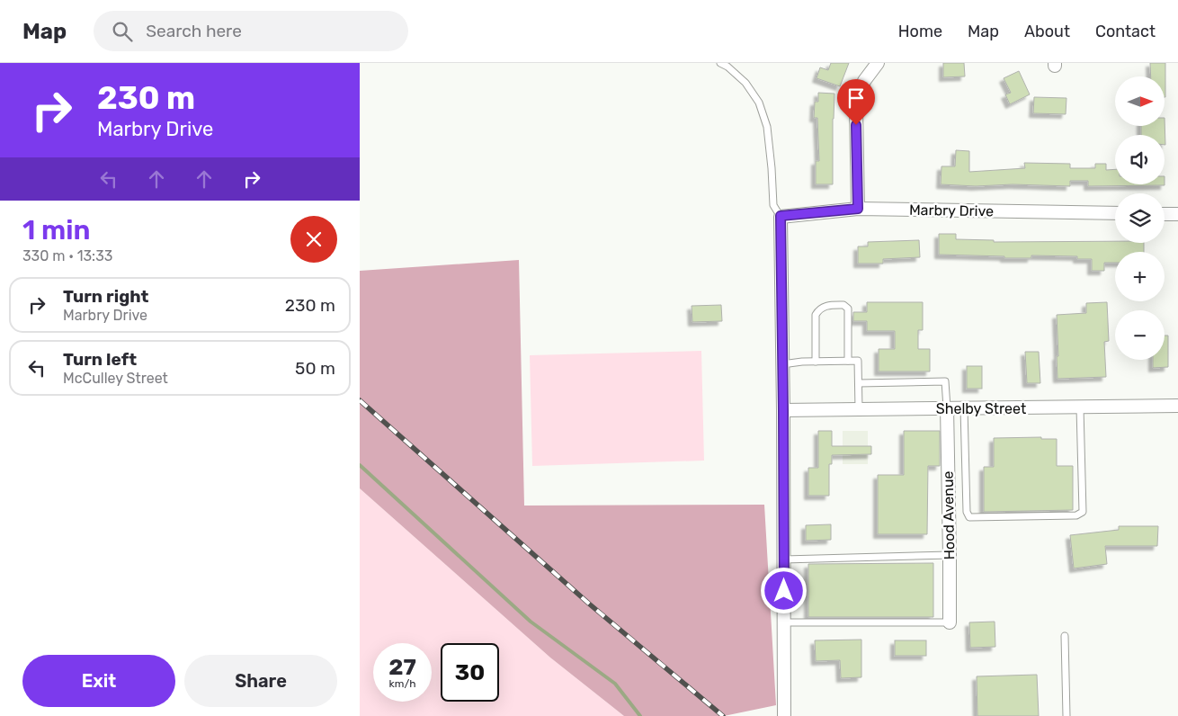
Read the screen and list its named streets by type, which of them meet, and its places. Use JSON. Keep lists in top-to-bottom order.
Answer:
{
  "streets": {
    "street": ["Marbry Drive", "Shelby Street", "Hood Avenue"]
  },
  "crossings": [
    ["Shelby Street", "Hood Avenue"]
  ],
  "north": "right",
  "page": {
    "header": "Map",
    "search": "Search here",
    "nav": [
      "Home",
      "Map",
      "About",
      "Contact"
    ],
    "turn": ["230 m", "Marbry Drive"],
    "map_buttons": ["+", "−"],
    "heading": ["1 min", "330 m · 13:33"],
    "list": [
      {
        "name": "Turn right",
        "note": "Marbry Drive",
        "value": "230 m"
      },
      {
        "name": "Turn left",
        "note": "McCulley Street",
        "value": "50 m"
      }
    ],
    "speed": "27 km/h",
    "limit": "30",
    "buttons": ["Exit", "Share"]
  }
}
